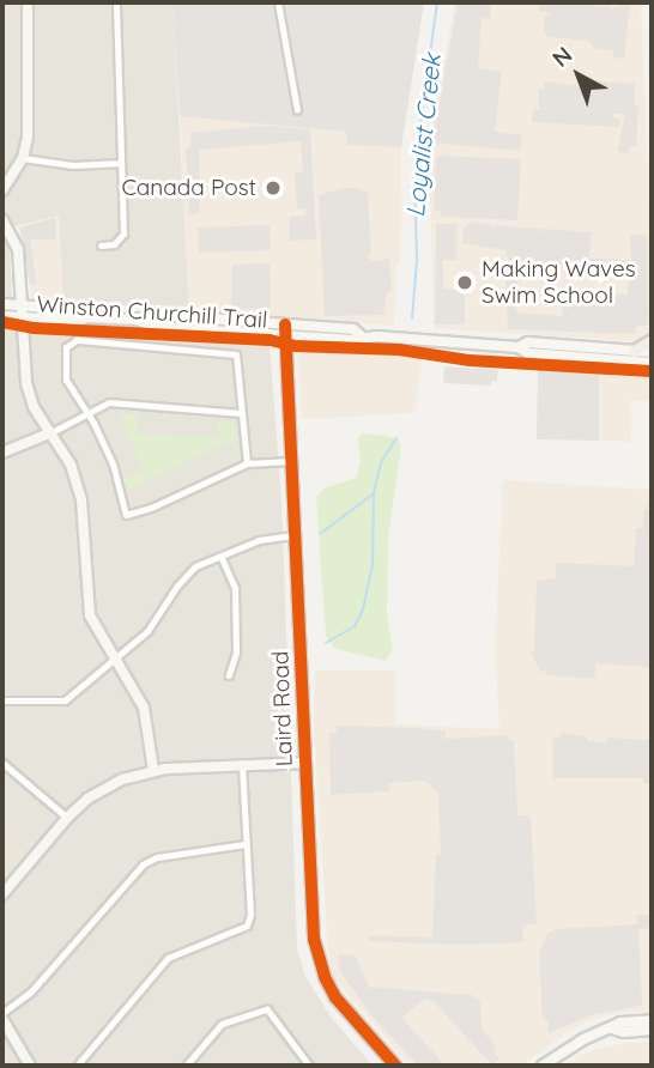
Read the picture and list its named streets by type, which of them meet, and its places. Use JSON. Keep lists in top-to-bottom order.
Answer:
{
  "streets": {
    "street": ["Laird Road"],
    "cycle path": ["Winston Churchill Trail"]
  },
  "water": ["Loyalist Creek"],
  "places": ["Canada Post", "Making Waves Swim School"],
  "north": "top left"
}
